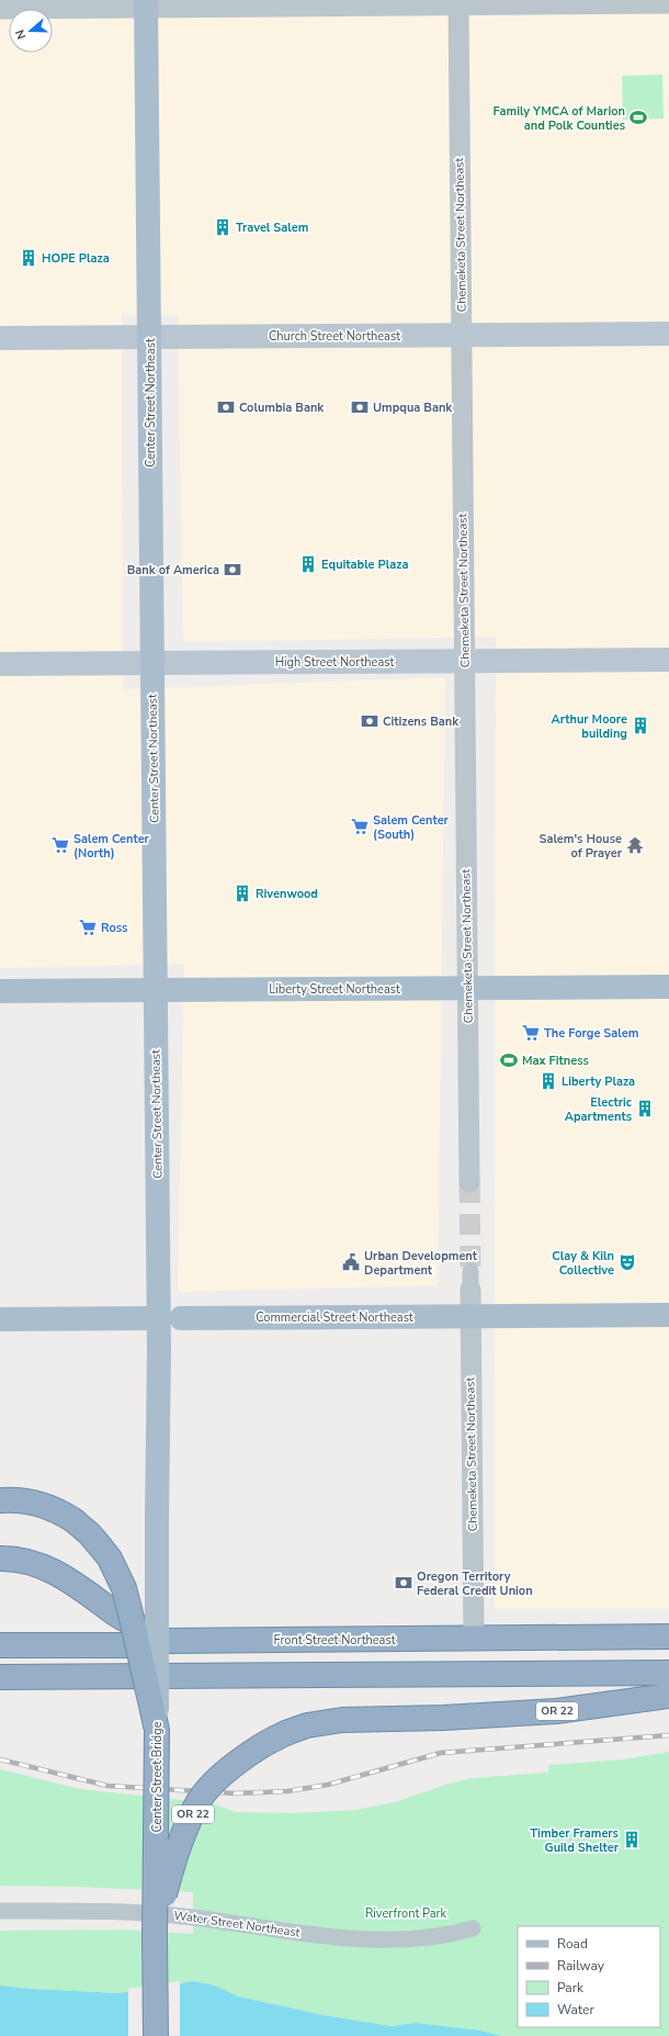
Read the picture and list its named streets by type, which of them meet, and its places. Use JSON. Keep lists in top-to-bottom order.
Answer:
{
  "streets": {
    "highway": ["Front Street Northeast", "OR 22", "Center Street Bridge"],
    "main road": [
      "Church Street Northeast",
      "Center Street Northeast",
      "High Street Northeast",
      "Liberty Street Northeast",
      "Commercial Street Northeast"
    ],
    "street": ["Chemeketa Street Northeast", "Water Street Northeast"]
  },
  "crossings": [
    ["Chemeketa Street Northeast", "Church Street Northeast"],
    ["Chemeketa Street Northeast", "High Street Northeast"],
    ["Chemeketa Street Northeast", "Liberty Street Northeast"],
    ["Chemeketa Street Northeast", "Commercial Street Northeast"],
    ["Chemeketa Street Northeast", "Front Street Northeast"],
    ["Church Street Northeast", "Center Street Northeast"],
    ["Center Street Northeast", "High Street Northeast"],
    ["Center Street Northeast", "Liberty Street Northeast"],
    ["Center Street Northeast", "Commercial Street Northeast"],
    ["Center Street Northeast", "Center Street Bridge"],
    ["OR 22", "Center Street Bridge"]
  ],
  "parks": ["Riverfront Park"],
  "places": {
    "sports": ["Family YMCA of Marion and Polk Counties", "Max Fitness"],
    "building": [
      "Travel Salem",
      "HOPE Plaza",
      "Equitable Plaza",
      "Arthur Moore building",
      "Rivenwood",
      "Liberty Plaza",
      "Electric Apartments",
      "Timber Framers Guild Shelter"
    ],
    "bank": [
      "Columbia Bank",
      "Umpqua Bank",
      "Bank of America",
      "Citizens Bank",
      "Oregon Territory Federal Credit Union"
    ],
    "supermarket": [
      "Salem Center (South)",
      "Salem Center (North)",
      "Ross",
      "The Forge Salem"
    ],
    "temple": ["Salem's House of Prayer"],
    "public building": ["Urban Development Department"],
    "theatre": ["Clay & Kiln Collective"]
  },
  "legend": [
    "Road",
    "Railway",
    "Park",
    "Water"
  ],
  "north": "left"
}
